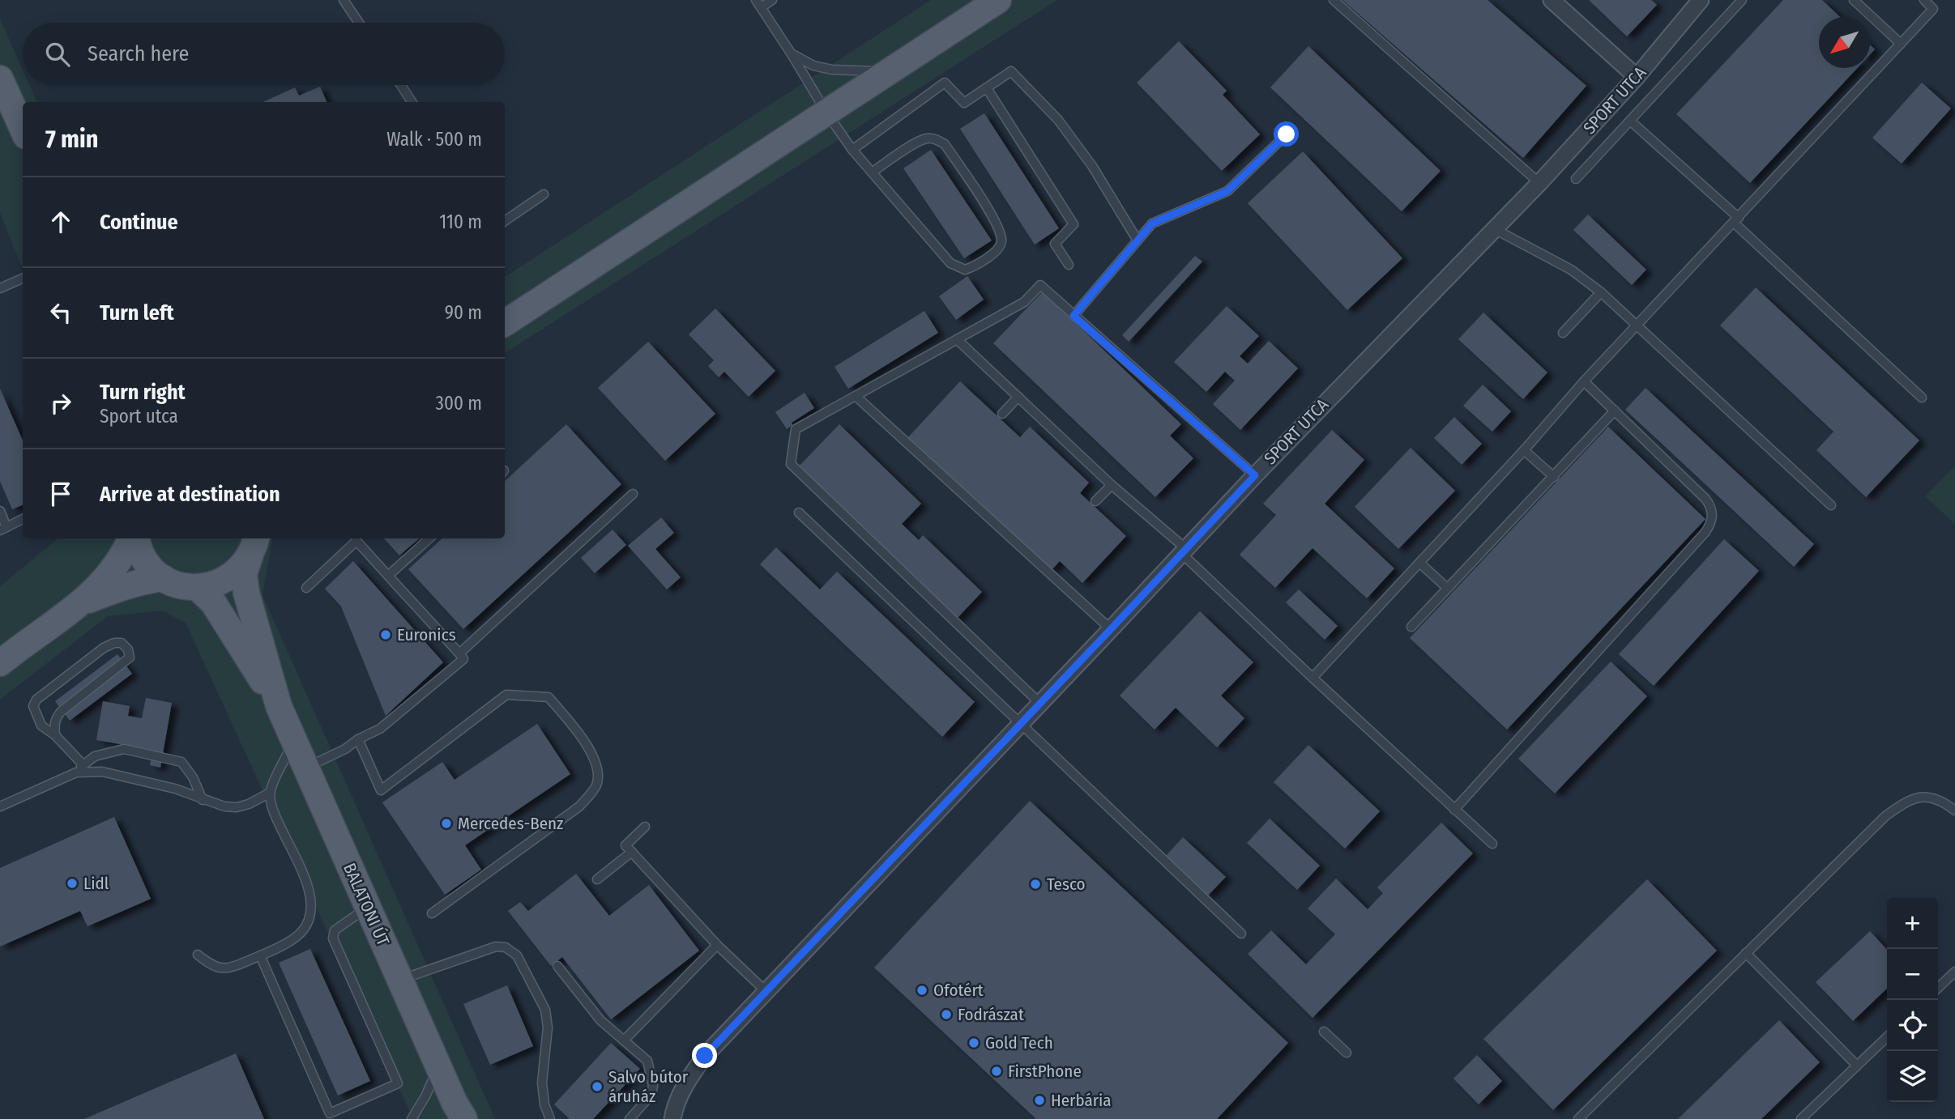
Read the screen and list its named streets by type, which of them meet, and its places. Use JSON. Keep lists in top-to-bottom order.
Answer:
{
  "streets": {
    "main road": ["BALATONI ÚT"],
    "street": ["SPORT UTCA"]
  },
  "places": [
    "Euronics",
    "Mercedes-Benz",
    "Lidl",
    "Tesco",
    "Ofotért",
    "Fodrászat",
    "Gold Tech",
    "FirstPhone",
    "Salvo bútor áruház",
    "Herbária"
  ],
  "north": "bottom left",
  "page": {
    "search": "Search here",
    "heading": ["7 min", "Walk · 500 m"],
    "list": [
      ["Continue", "110 m"],
      ["Turn left", "90 m"],
      ["Turn right", "Sport utca", "300 m"],
      "Arrive at destination"
    ],
    "map_buttons": ["+", "−"]
  }
}
